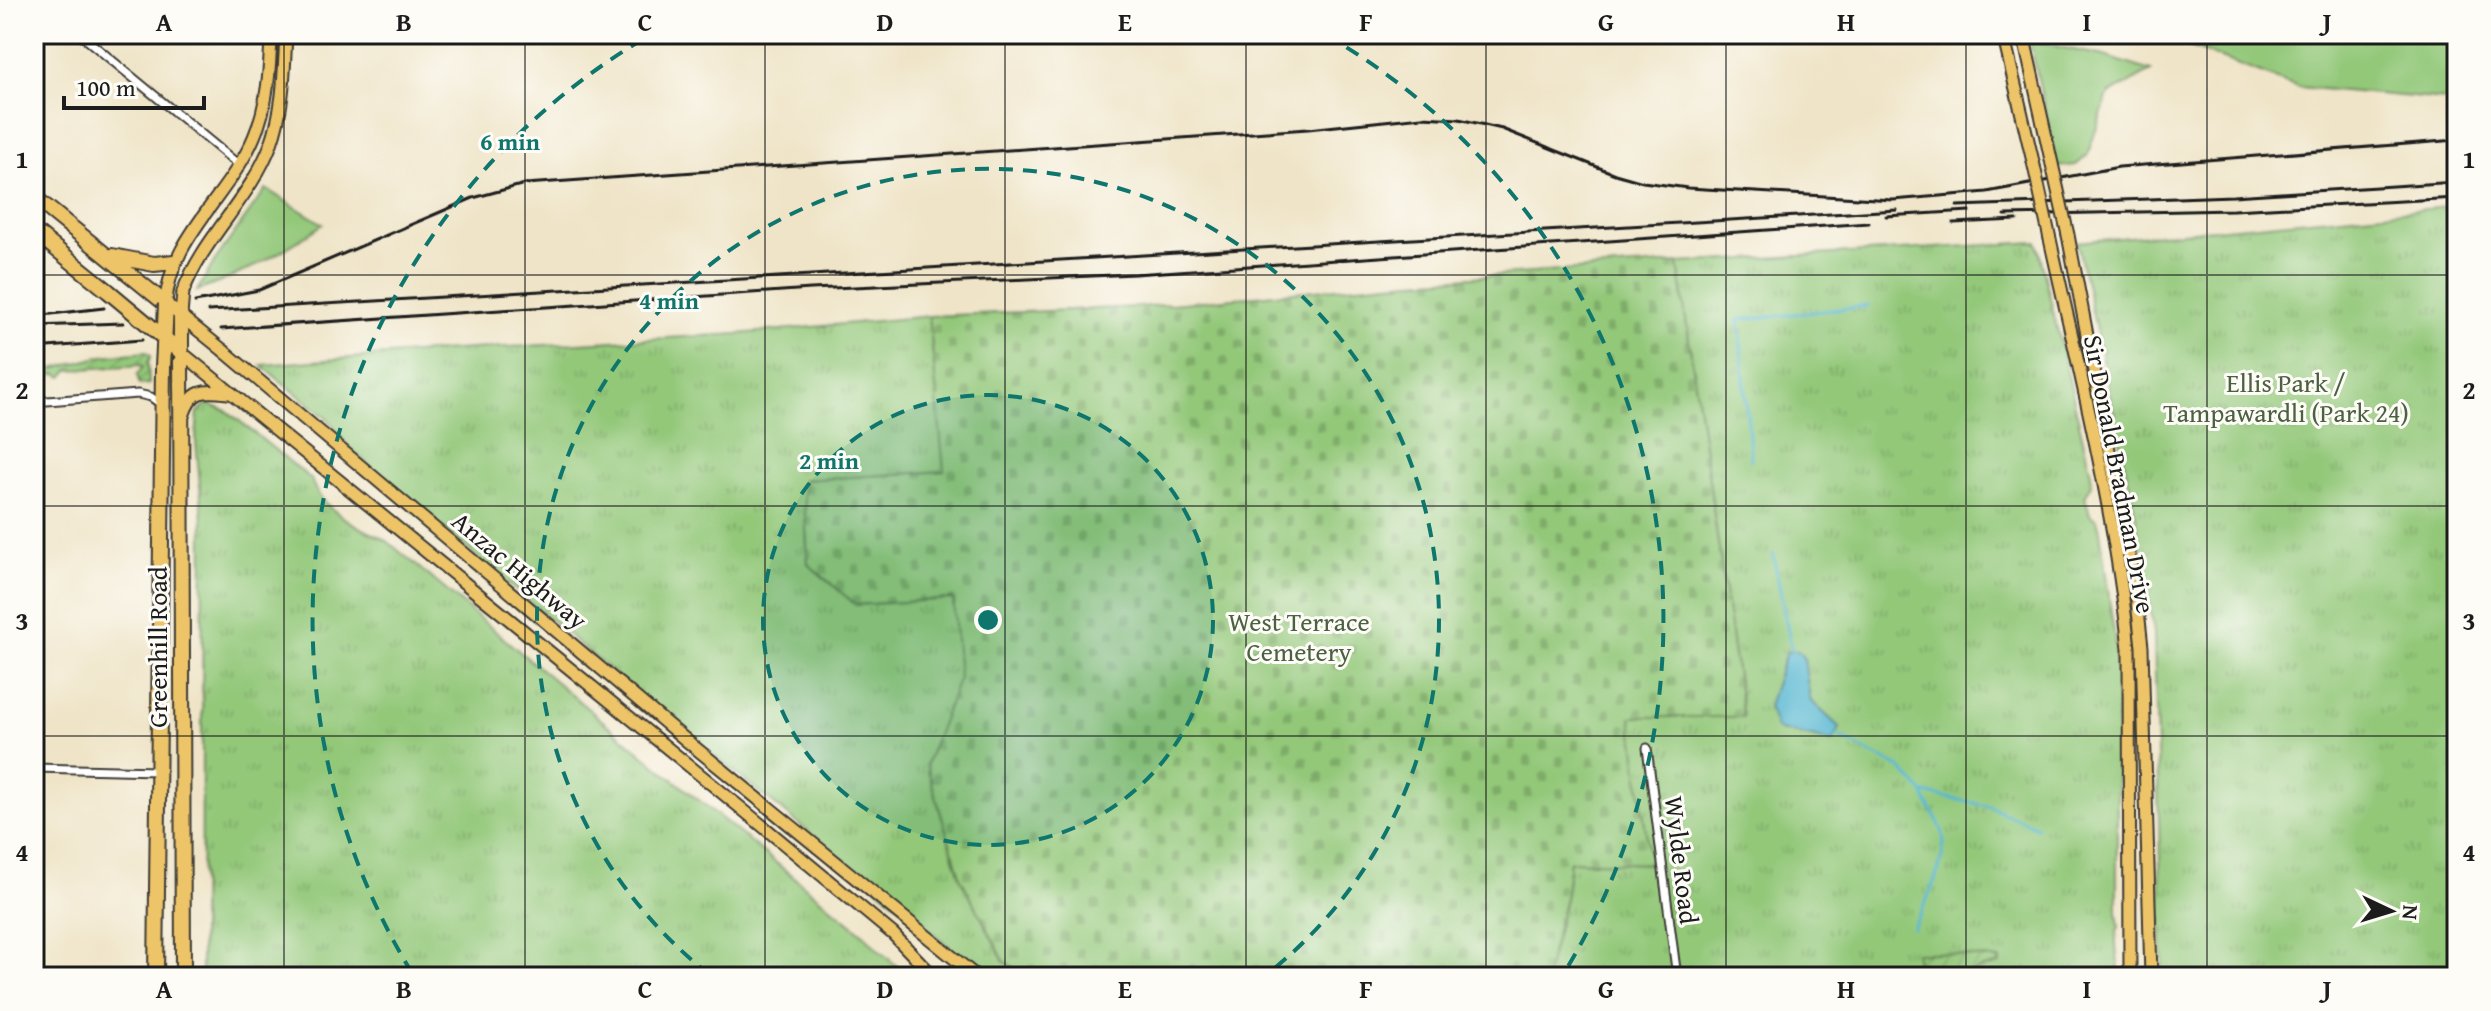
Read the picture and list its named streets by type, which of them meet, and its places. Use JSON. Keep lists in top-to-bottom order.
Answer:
{
  "streets": {
    "highway": ["Anzac Highway", "Greenhill Road"],
    "main road": ["Sir Donald Bradman Drive"],
    "street": ["Wylde Road"]
  },
  "crossings": [
    ["Anzac Highway", "Greenhill Road"]
  ],
  "parks": ["Ellis Park / Tampawardli (Park 24)", "West Terrace Cemetery"],
  "scale_bar": "100 m",
  "north": "right",
  "grid": {
    "columns": [
      "A",
      "B",
      "C",
      "D",
      "E",
      "F",
      "G",
      "H",
      "I",
      "J"
    ],
    "rows": [
      "1",
      "2",
      "3",
      "4"
    ]
  },
  "rings": ["6 min", "4 min", "2 min"]
}
